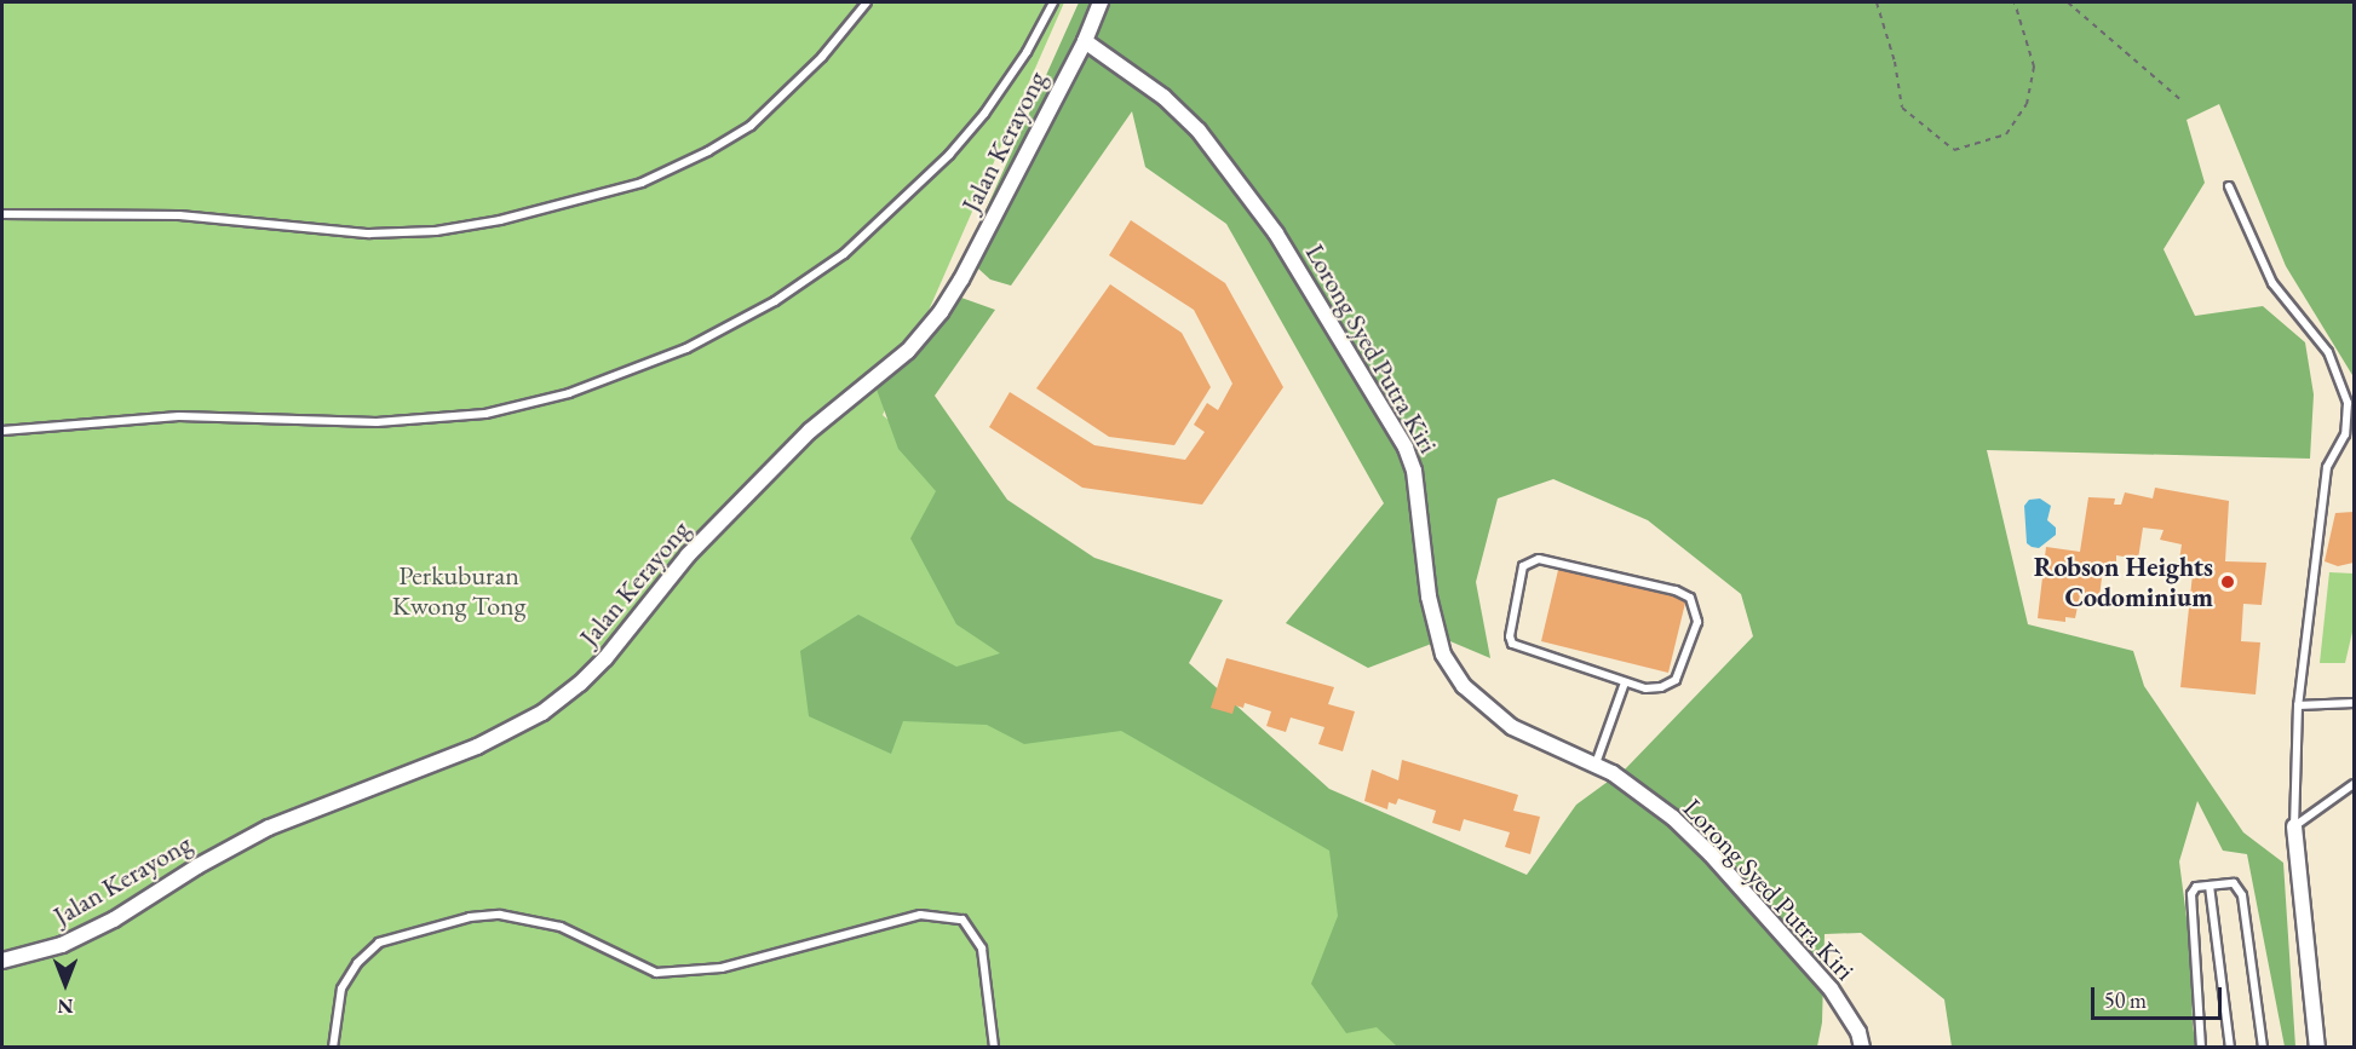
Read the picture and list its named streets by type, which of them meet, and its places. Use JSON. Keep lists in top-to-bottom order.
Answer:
{
  "streets": {
    "street": ["Jalan Kerayong", "Lorong Syed Putra Kiri"]
  },
  "crossings": [
    ["Jalan Kerayong", "Lorong Syed Putra Kiri"]
  ],
  "parks": ["Perkuburan Kwong Tong"],
  "places": ["Robson Heights Codominium"],
  "scale_bar": "50 m",
  "north": "bottom"
}
